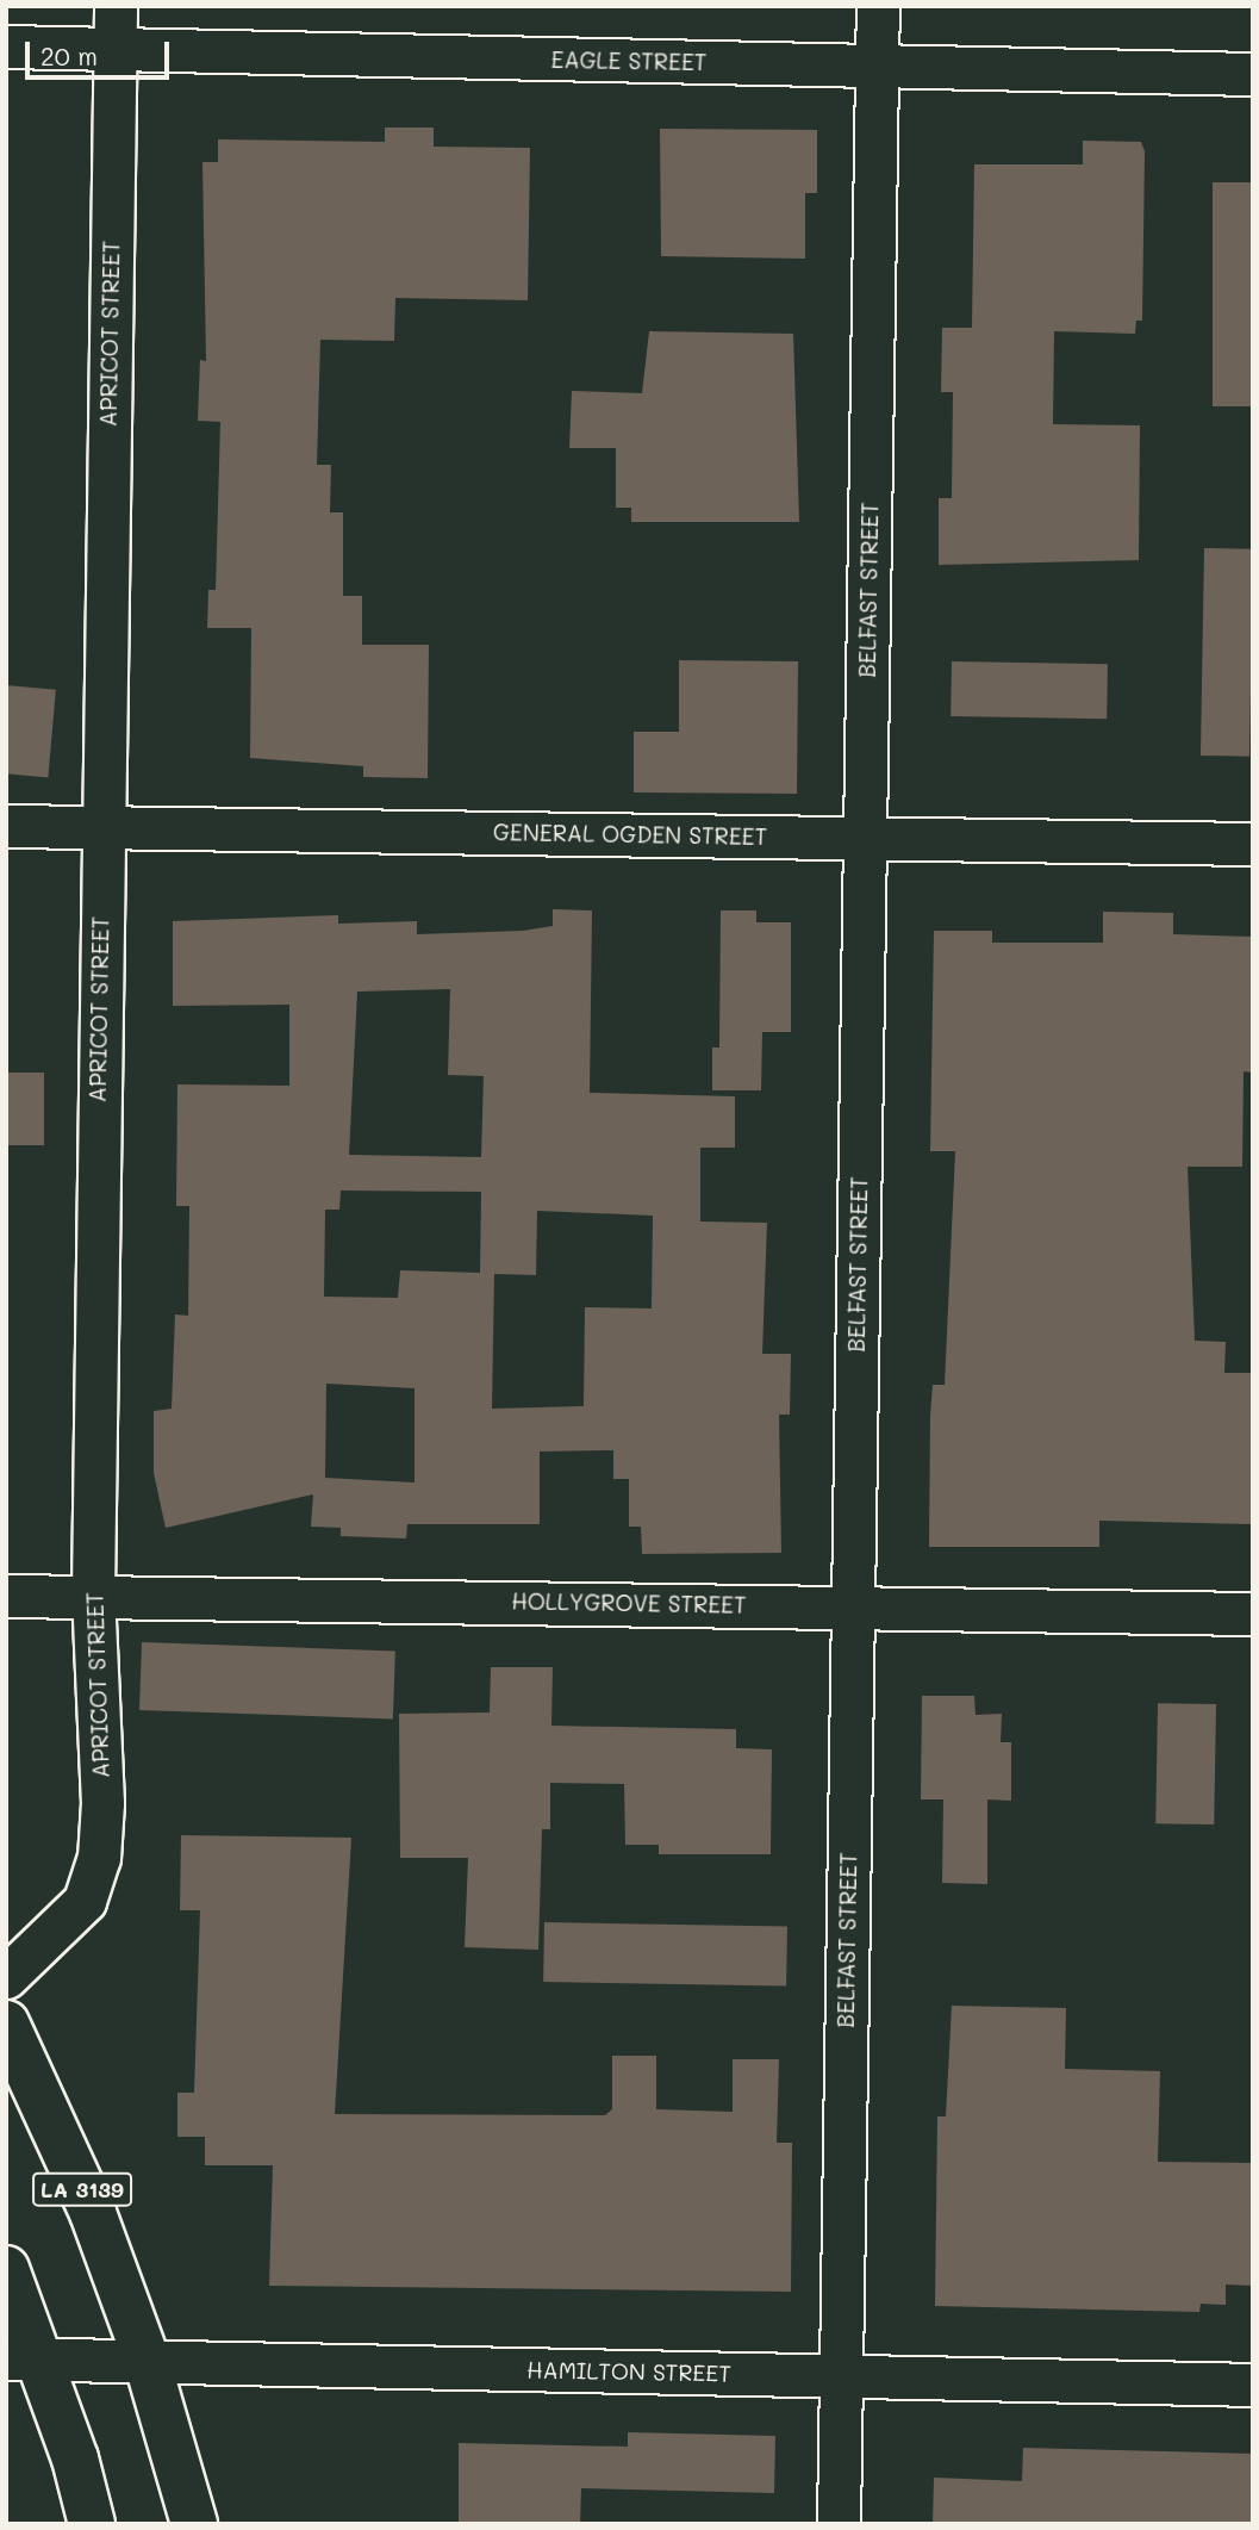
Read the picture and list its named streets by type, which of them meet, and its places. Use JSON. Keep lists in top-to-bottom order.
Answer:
{
  "streets": {
    "main road": ["LA 3139"],
    "street": [
      "EAGLE STREET",
      "APRICOT STREET",
      "BELFAST STREET",
      "GENERAL OGDEN STREET",
      "HOLLYGROVE STREET",
      "HAMILTON STREET"
    ]
  },
  "crossings": [
    ["EAGLE STREET", "APRICOT STREET"],
    ["EAGLE STREET", "BELFAST STREET"],
    ["APRICOT STREET", "GENERAL OGDEN STREET"],
    ["APRICOT STREET", "HOLLYGROVE STREET"],
    ["BELFAST STREET", "GENERAL OGDEN STREET"],
    ["BELFAST STREET", "HOLLYGROVE STREET"],
    ["BELFAST STREET", "HAMILTON STREET"],
    ["LA 3139", "HAMILTON STREET"]
  ],
  "scale_bar": "20 m"
}
